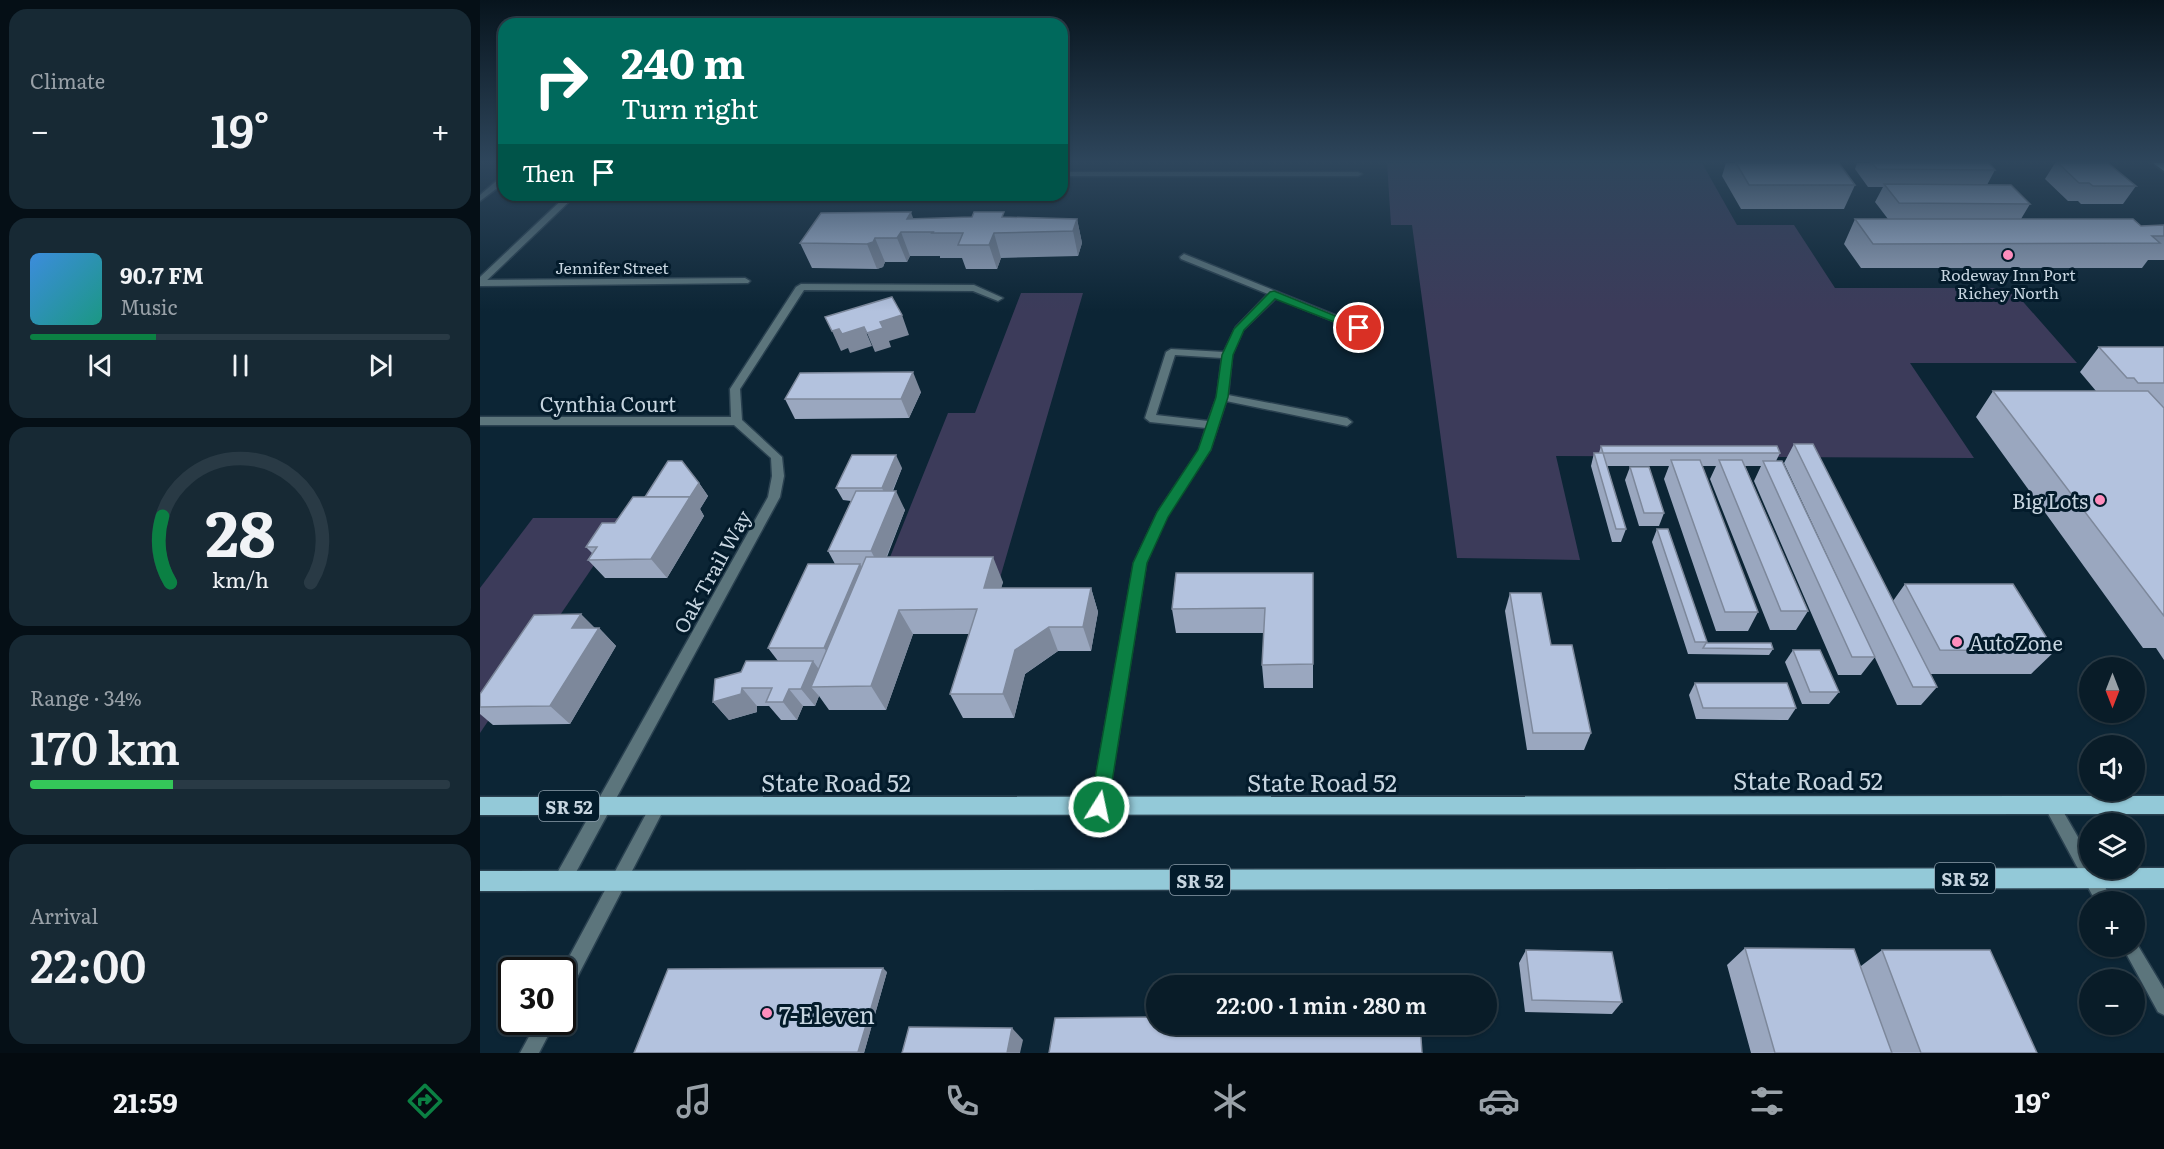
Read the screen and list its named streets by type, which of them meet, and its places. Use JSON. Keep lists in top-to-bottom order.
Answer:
{
  "streets": {
    "main road": ["State Road 52", "SR 52"],
    "street": ["Jennifer Street", "Cynthia Court", "Oak Trail Way"]
  },
  "crossings": [
    ["Cynthia Court", "Oak Trail Way"],
    ["Oak Trail Way", "State Road 52"],
    ["Oak Trail Way", "SR 52"]
  ],
  "places": [
    "Rodeway Inn Port Richey North",
    "Big Lots",
    "AutoZone",
    "7-Eleven"
  ],
  "north": "bottom",
  "page": {
    "tile": [
      "Climate",
      ["Range · 34%", "170 km"],
      ["Arrival", "22:00"]
    ],
    "turn": ["240 m", "Turn right"],
    "heat": ["−", "19°", "+"],
    "then": "Then",
    "song": ["90.7 FM", "Music"],
    "map_buttons": ["+", "−"],
    "limit": "30",
    "trip": "22:00 · 1 min · 280 m",
    "tabs": ["21:59", "19°"],
    "gauge": ["28", "km/h"]
  }
}
